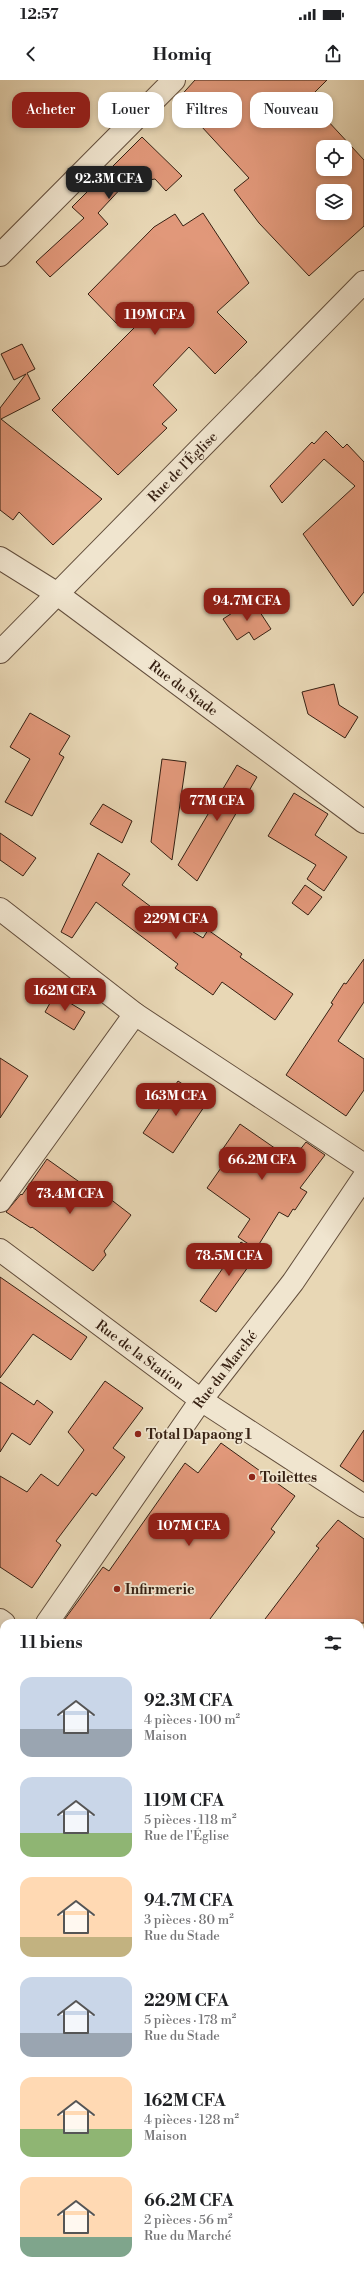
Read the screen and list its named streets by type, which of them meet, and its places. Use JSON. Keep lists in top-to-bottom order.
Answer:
{
  "streets": {
    "street": [
      "Rue de l'Église",
      "Rue du Stade",
      "Rue de la Station",
      "Rue du Marché"
    ]
  },
  "crossings": [
    ["Rue de l'Église", "Rue du Stade"],
    ["Rue de la Station", "Rue du Marché"]
  ],
  "places": ["Total Dapaong 1", "Toilettes", "Infirmerie"],
  "page": {
    "status": "12:57",
    "header": "Homiq",
    "chip": [
      "Acheter",
      "Louer",
      "Filtres",
      "Nouveau"
    ],
    "price": [
      "92.3M CFA",
      "119M CFA",
      "94.7M CFA",
      "77M CFA",
      "229M CFA",
      "162M CFA",
      "163M CFA",
      "66.2M CFA",
      "73.4M CFA",
      "78.5M CFA",
      "107M CFA"
    ],
    "heading": "11 biens",
    "list": [
      {
        "name": "92.3M CFA",
        "note": "4 pièces · 100 m² · Maison"
      },
      {
        "name": "119M CFA",
        "note": "5 pièces · 118 m² · Rue de l'Église"
      },
      {
        "name": "94.7M CFA",
        "note": "3 pièces · 80 m² · Rue du Stade"
      },
      {
        "name": "229M CFA",
        "note": "5 pièces · 178 m² · Rue du Stade"
      },
      {
        "name": "162M CFA",
        "note": "4 pièces · 128 m² · Maison"
      },
      {
        "name": "66.2M CFA",
        "note": "2 pièces · 56 m² · Rue du Marché"
      }
    ]
  }
}
